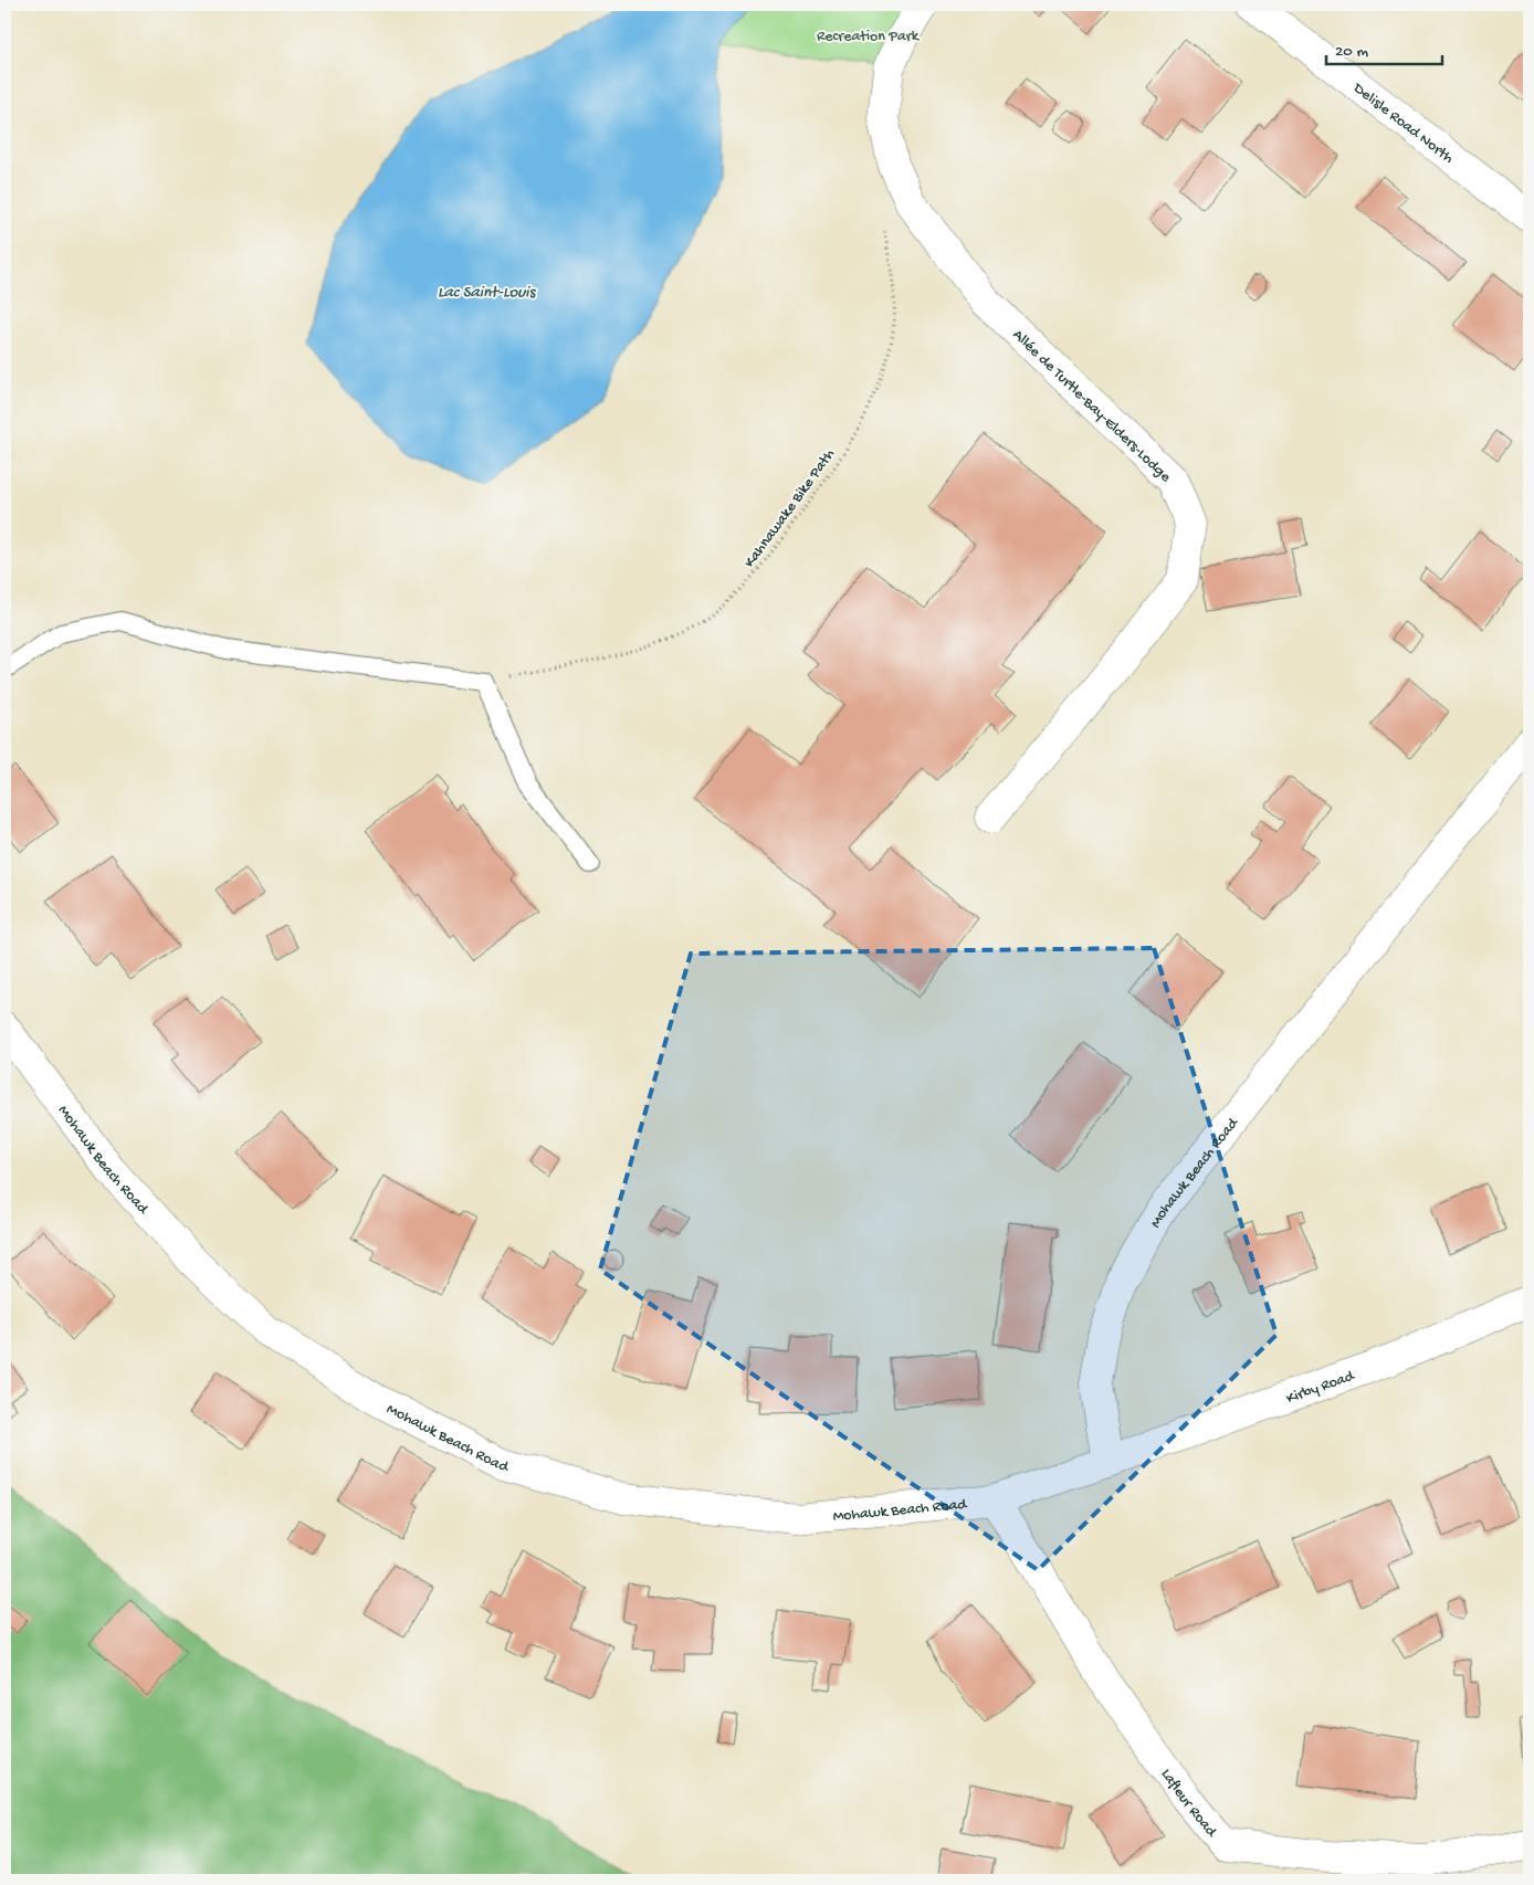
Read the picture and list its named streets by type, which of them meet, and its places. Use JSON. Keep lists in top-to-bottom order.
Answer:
{
  "streets": {
    "street": [
      "Delisle Road North",
      "Allée de Turtle-Bay-Elders-Lodge",
      "Mohawk Beach Road",
      "Kirby Road",
      "Lafleur Road"
    ],
    "path": ["Kahnawake Bike Path"]
  },
  "crossings": [
    ["Mohawk Beach Road", "Kirby Road"],
    ["Mohawk Beach Road", "Lafleur Road"]
  ],
  "water": ["Lac Saint-Louis"],
  "parks": ["Recreation Park"],
  "scale_bar": "20 m"
}
